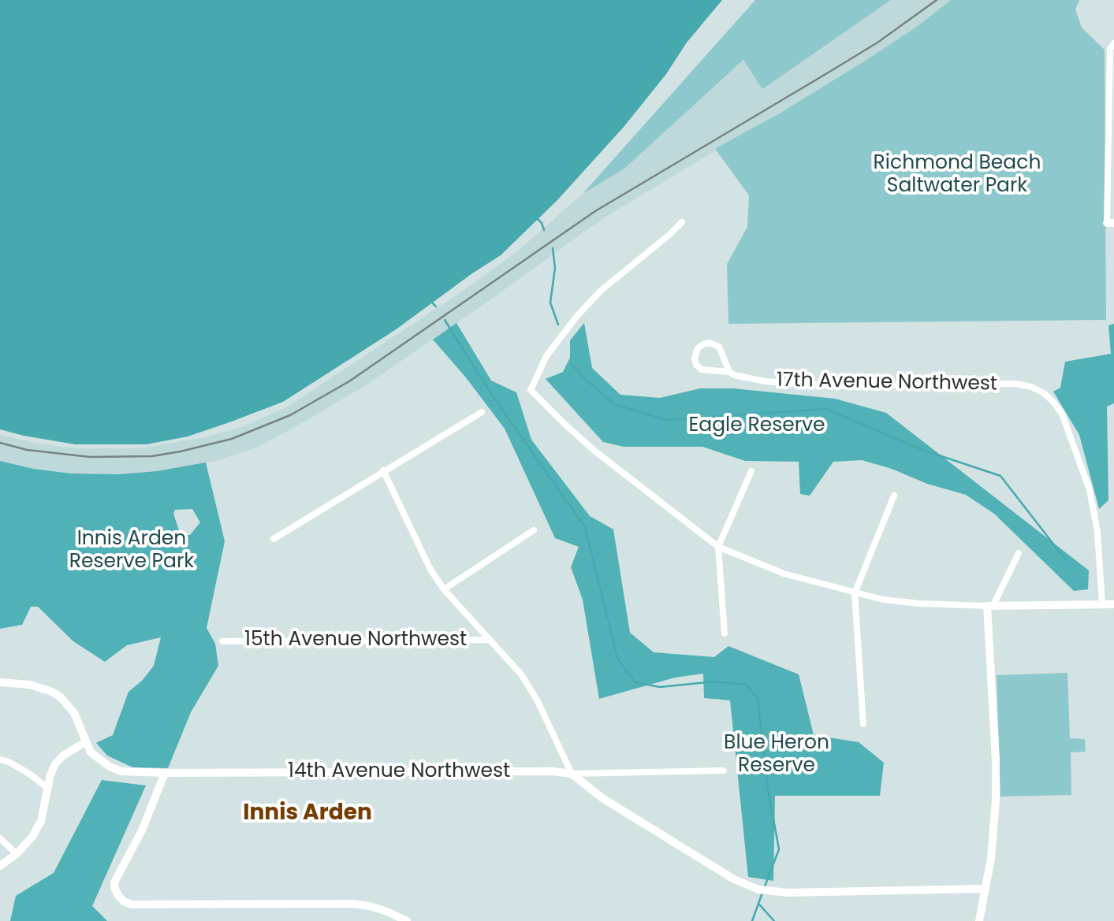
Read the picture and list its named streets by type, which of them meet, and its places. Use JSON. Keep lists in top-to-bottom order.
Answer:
{
  "streets": {
    "street": ["17th Avenue Northwest", "15th Avenue Northwest", "14th Avenue Northwest"]
  },
  "districts": ["Innis Arden"],
  "parks": [
    "Richmond Beach Saltwater Park",
    "Eagle Reserve",
    "Innis Arden Reserve Park",
    "Blue Heron Reserve"
  ]
}
